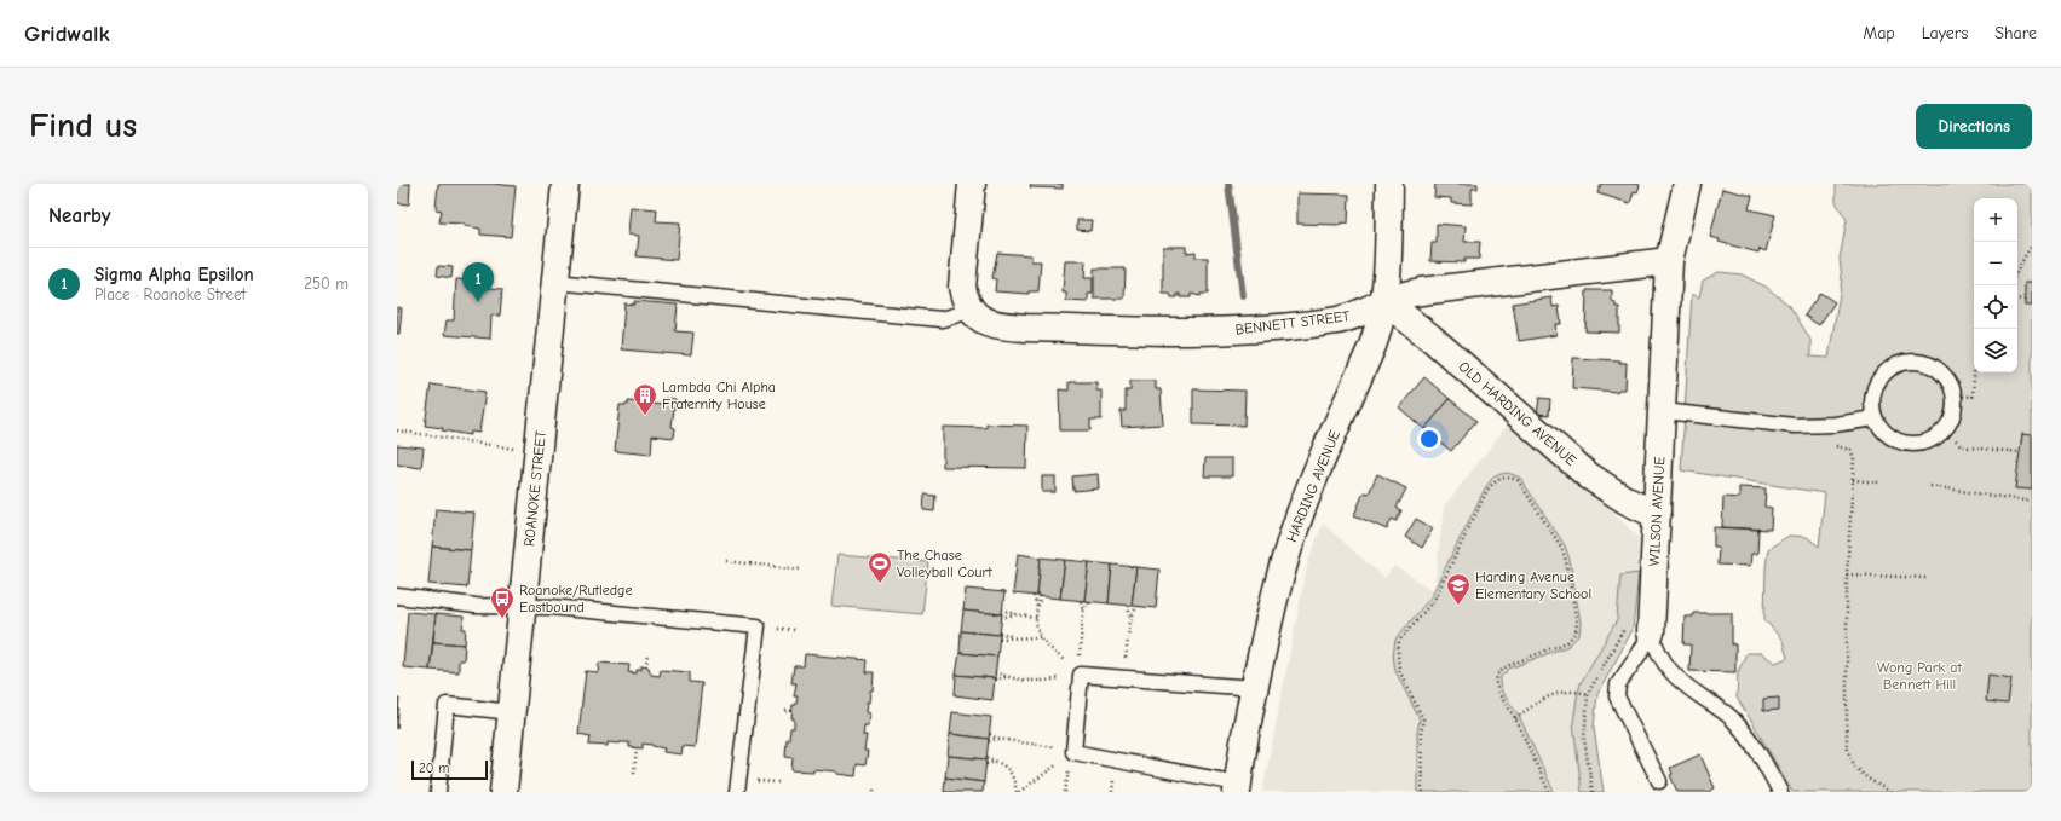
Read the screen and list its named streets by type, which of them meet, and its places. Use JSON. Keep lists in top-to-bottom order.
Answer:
{
  "streets": {
    "street": [
      "BENNETT STREET",
      "OLD HARDING AVENUE",
      "HARDING AVENUE",
      "ROANOKE STREET",
      "WILSON AVENUE"
    ]
  },
  "crossings": [
    ["BENNETT STREET", "OLD HARDING AVENUE"],
    ["BENNETT STREET", "HARDING AVENUE"],
    ["BENNETT STREET", "WILSON AVENUE"],
    ["OLD HARDING AVENUE", "HARDING AVENUE"],
    ["OLD HARDING AVENUE", "WILSON AVENUE"]
  ],
  "parks": ["Wong Park at Bennett Hill"],
  "places": {
    "building": ["Lambda Chi Alpha Fraternity House"],
    "sports": ["The Chase Volleyball Court"],
    "school or university": ["Harding Avenue Elementary School"],
    "bus stop": ["Roanoke/Rutledge Eastbound"]
  },
  "scale_bar": "20 m",
  "page": {
    "header": "Gridwalk",
    "nav": ["Map", "Layers", "Share"],
    "buttons": "Directions",
    "title": "Find us",
    "heading": "Nearby",
    "map_buttons": ["+", "−"],
    "list": [
      {
        "mark": "1",
        "name": "Sigma Alpha Epsilon",
        "note": "Place · Roanoke Street",
        "value": "250 m"
      }
    ],
    "pins": "1",
    "scale": "20 m"
  }
}
